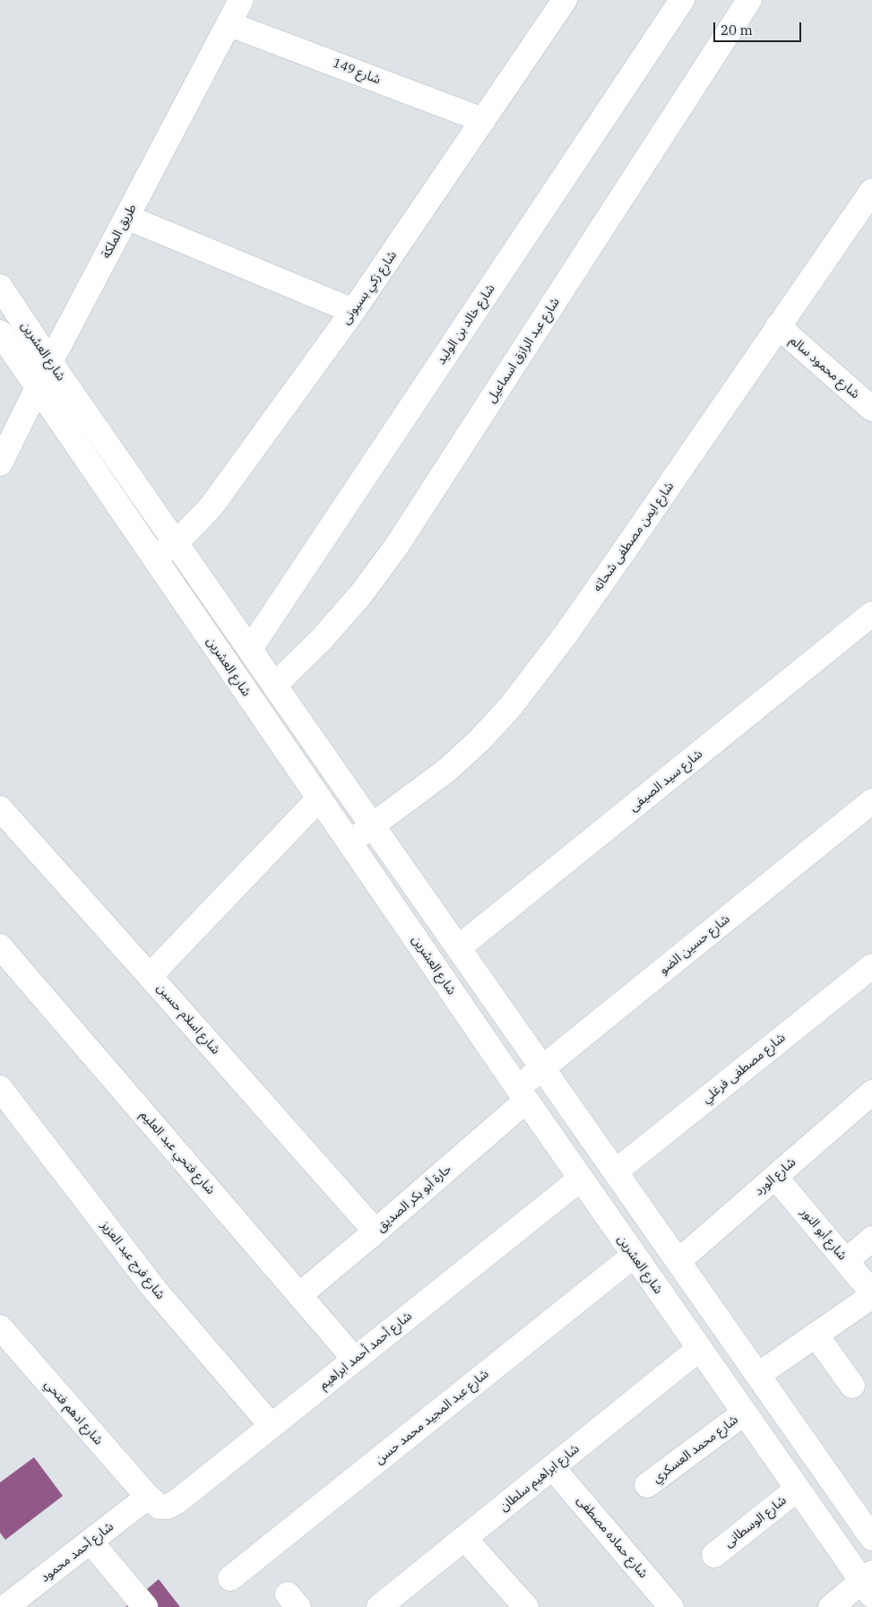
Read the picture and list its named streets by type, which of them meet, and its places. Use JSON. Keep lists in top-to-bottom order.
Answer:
{
  "streets": {
    "street": [
      "شارع 149",
      "طريق الملكة",
      "شارع زكي بسيونى",
      "شارع خالد بن الوليد",
      "شارع عبد الرازق اسماعيل",
      "شارع العشرين",
      "شارع محمود سالم",
      "شارع ايمن مصطفى شحاته",
      "شارع سيد الصيفى",
      "شارع حسين الضو",
      "شارع اسلام حسين",
      "شارع مصطفى فرغلي",
      "شارع فتحي عبد العليم",
      "شارع الورد",
      "حارة أبو بكر الصديق",
      "شارع أبو النور",
      "شارع فرج عبد العزيز",
      "شارع أحمد أحمد ابراهيم",
      "شارع ادهم فتحي",
      "شارع عبد المجيد محمد حسن",
      "شارع محمد العسكري",
      "شارع ابراهيم سلطان",
      "شارع الوسطانى",
      "شارع حماده مصطفى",
      "شارع أحمد محمود"
    ]
  },
  "crossings": [
    ["شارع 149", "طريق الملكة"],
    ["شارع 149", "شارع زكي بسيونى"],
    ["طريق الملكة", "شارع العشرين"],
    ["شارع زكي بسيونى", "شارع العشرين"],
    ["شارع خالد بن الوليد", "شارع العشرين"],
    ["شارع عبد الرازق اسماعيل", "شارع العشرين"],
    ["شارع العشرين", "شارع ايمن مصطفى شحاته"],
    ["شارع العشرين", "شارع سيد الصيفى"],
    ["شارع العشرين", "شارع حسين الضو"],
    ["شارع العشرين", "شارع مصطفى فرغلي"],
    ["شارع العشرين", "شارع الورد"],
    ["شارع العشرين", "حارة أبو بكر الصديق"],
    ["شارع العشرين", "شارع أحمد أحمد ابراهيم"],
    ["شارع العشرين", "شارع عبد المجيد محمد حسن"],
    ["شارع العشرين", "شارع محمد العسكري"],
    ["شارع العشرين", "شارع ابراهيم سلطان"],
    ["شارع العشرين", "شارع الوسطانى"],
    ["شارع محمود سالم", "شارع ايمن مصطفى شحاته"],
    ["شارع حسين الضو", "حارة أبو بكر الصديق"],
    ["شارع اسلام حسين", "حارة أبو بكر الصديق"],
    ["شارع فتحي عبد العليم", "حارة أبو بكر الصديق"],
    ["شارع فتحي عبد العليم", "شارع أحمد أحمد ابراهيم"],
    ["شارع الورد", "شارع أبو النور"],
    ["شارع فرج عبد العزيز", "شارع أحمد أحمد ابراهيم"],
    ["شارع أحمد أحمد ابراهيم", "شارع ادهم فتحي"],
    ["شارع أحمد أحمد ابراهيم", "شارع أحمد محمود"],
    ["شارع ادهم فتحي", "شارع أحمد محمود"],
    ["شارع ابراهيم سلطان", "شارع حماده مصطفى"]
  ],
  "scale_bar": "20 m"
}
